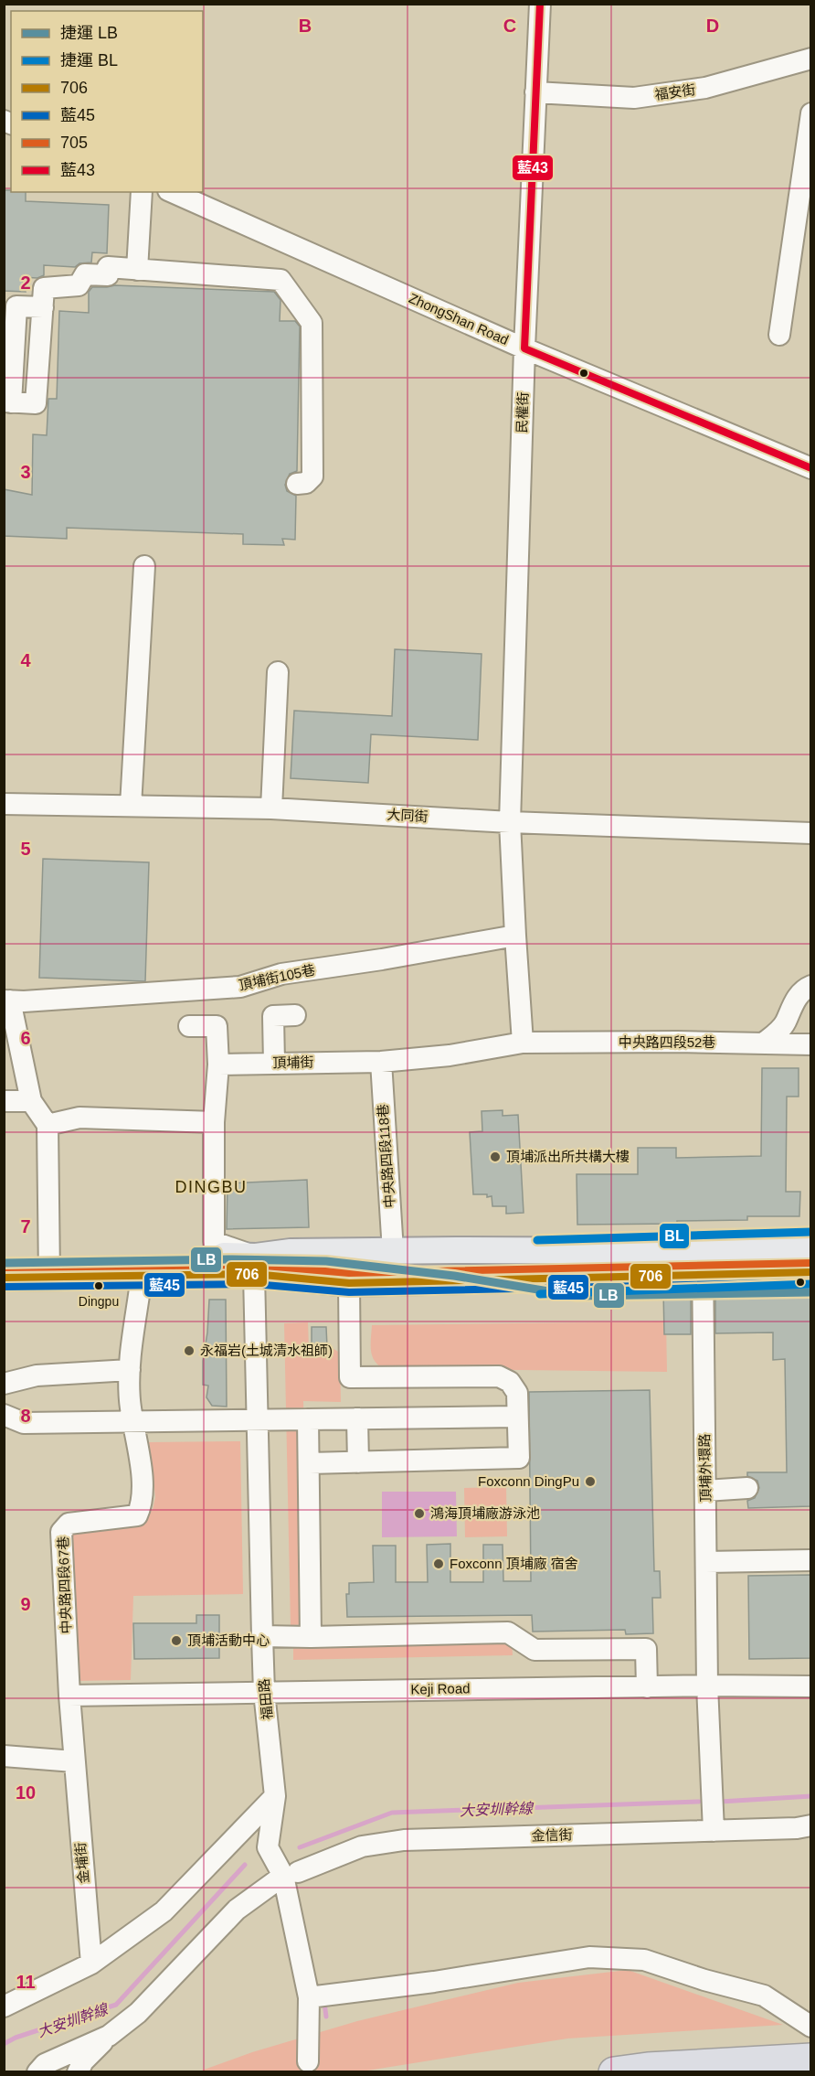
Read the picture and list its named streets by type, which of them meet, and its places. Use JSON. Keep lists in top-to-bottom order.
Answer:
{
  "streets": {
    "street": [
      "福安街",
      "ZhongShan Road",
      "民權街",
      "大同街",
      "頂埔街105巷",
      "中央路四段52巷",
      "頂埔街",
      "中央路四段118巷",
      "頂埔外環路",
      "中央路四段67巷",
      "Keji Road",
      "福田路",
      "金信街",
      "金埔街"
    ]
  },
  "crossings": [
    ["福安街", "民權街"],
    ["ZhongShan Road", "民權街"],
    ["民權街", "大同街"],
    ["中央路四段52巷", "頂埔街"],
    ["頂埔街", "中央路四段118巷"],
    ["頂埔外環路", "Keji Road"],
    ["頂埔外環路", "金信街"],
    ["中央路四段67巷", "Keji Road"],
    ["中央路四段67巷", "金埔街"],
    ["Keji Road", "福田路"]
  ],
  "districts": ["DINGBU"],
  "water": ["大安圳幹線"],
  "places": [
    "頂埔派出所共構大樓",
    "Dingpu",
    "永福岩(土城清水祖師)",
    "Foxconn DingPu",
    "鴻海頂埔廠游泳池",
    "Foxconn 頂埔廠 宿舍",
    "頂埔活動中心"
  ],
  "lines": [
    "transit line 藍43",
    "metro line BL",
    "metro line LB",
    "transit line 705",
    "transit line 706",
    "transit line 藍45"
  ],
  "legend": [
    "捷運 LB",
    "捷運 BL",
    "706",
    "藍45",
    "705",
    "藍43"
  ],
  "grid": {
    "columns": ["B", "C", "D"],
    "rows": [
      "2",
      "3",
      "4",
      "5",
      "6",
      "7",
      "8",
      "9",
      "10",
      "11"
    ]
  }
}
